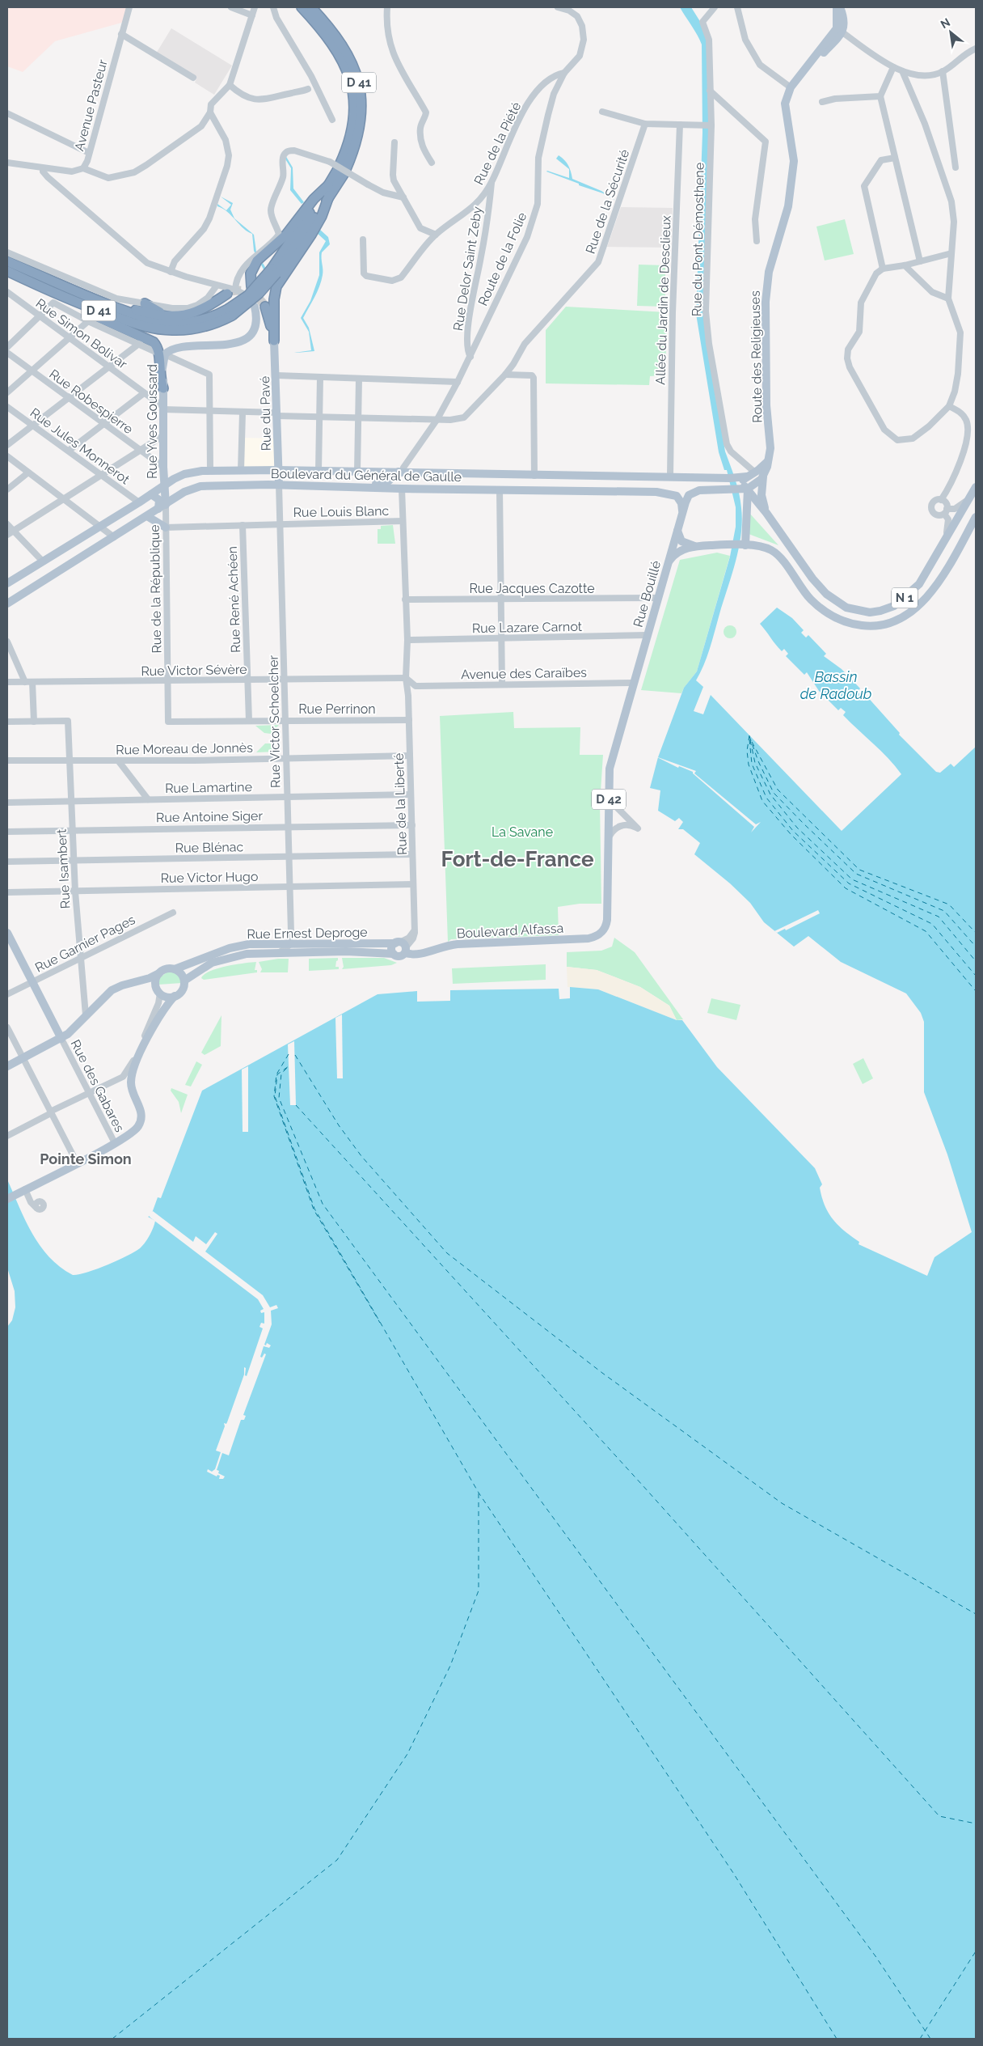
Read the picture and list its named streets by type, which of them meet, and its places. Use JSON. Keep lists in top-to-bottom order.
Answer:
{
  "streets": {
    "highway": ["D 41"],
    "main road": [
      "Route des Religieuses",
      "Rue du Pavé",
      "Rue Yves Goussard",
      "Boulevard du Général de Gaulle",
      "Rue Bouillé",
      "N 1",
      "D 42",
      "Boulevard Alfassa",
      "Rue Ernest Deproge"
    ],
    "street": [
      "Avenue Pasteur",
      "Rue de la Piété",
      "Rue de la Sécurité",
      "Rue du Pont Démosthene",
      "Route de la Folie",
      "Rue Delor Saint Zeby",
      "Allée du Jardin de Desclieux",
      "Rue Simon Bolivar",
      "Rue Robespierre",
      "Rue Jules Monnerot",
      "Rue Louis Blanc",
      "Rue Jacques Cazotte",
      "Rue de la République",
      "Rue René Achéen",
      "Rue Lazare Carnot",
      "Rue Victor Sévère",
      "Avenue des Caraïbes",
      "Rue Perrinon",
      "Rue Victor Schoelcher",
      "Rue Moreau de Jonnès",
      "Rue Lamartine",
      "Rue de la Liberté",
      "Rue Antoine Siger",
      "Rue Blénac",
      "Rue Isambert",
      "Rue Victor Hugo",
      "Rue Garnier Pages",
      "Rue des Gabares"
    ]
  },
  "crossings": [
    ["Rue de la Piété", "Route de la Folie"],
    ["Rue de la Piété", "Rue Delor Saint Zeby"],
    ["Rue de la Sécurité", "Route de la Folie"],
    ["Rue de la Sécurité", "Rue Simon Bolivar"],
    ["Rue de la Sécurité", "Rue du Pavé"],
    ["Rue de la Sécurité", "Rue Yves Goussard"],
    ["Rue du Pont Démosthene", "Boulevard du Général de Gaulle"],
    ["Route de la Folie", "Rue Delor Saint Zeby"],
    ["Route de la Folie", "Boulevard du Général de Gaulle"],
    ["Allée du Jardin de Desclieux", "Boulevard du Général de Gaulle"],
    ["Rue Simon Bolivar", "Rue Yves Goussard"],
    ["Rue Robespierre", "Rue Yves Goussard"],
    ["Rue du Pavé", "Boulevard du Général de Gaulle"],
    ["Rue du Pavé", "Rue Victor Schoelcher"],
    ["Rue Yves Goussard", "Boulevard du Général de Gaulle"],
    ["Rue Yves Goussard", "Rue de la République"],
    ["Rue Jules Monnerot", "Boulevard du Général de Gaulle"],
    ["Boulevard du Général de Gaulle", "Rue de la République"],
    ["Boulevard du Général de Gaulle", "Rue Bouillé"],
    ["Boulevard du Général de Gaulle", "N 1"],
    ["Boulevard du Général de Gaulle", "Rue Victor Schoelcher"],
    ["Boulevard du Général de Gaulle", "Rue de la Liberté"],
    ["Rue Louis Blanc", "Rue de la République"],
    ["Rue Louis Blanc", "Rue René Achéen"],
    ["Rue Louis Blanc", "Rue Victor Schoelcher"],
    ["Rue Louis Blanc", "Rue de la Liberté"],
    ["Rue Jacques Cazotte", "Rue Bouillé"],
    ["Rue Jacques Cazotte", "Rue de la Liberté"],
    ["Rue de la République", "Rue Victor Sévère"],
    ["Rue de la République", "Rue Perrinon"],
    ["Rue Bouillé", "N 1"],
    ["Rue Bouillé", "Rue Lazare Carnot"],
    ["Rue Bouillé", "Avenue des Caraïbes"],
    ["Rue Bouillé", "D 42"],
    ["Rue René Achéen", "Rue Victor Sévère"],
    ["Rue René Achéen", "Rue Perrinon"],
    ["Rue Lazare Carnot", "Rue de la Liberté"],
    ["Rue Victor Sévère", "Rue Victor Schoelcher"],
    ["Rue Victor Sévère", "Rue de la Liberté"],
    ["Avenue des Caraïbes", "D 42"],
    ["Avenue des Caraïbes", "Rue de la Liberté"],
    ["Rue Perrinon", "Rue Victor Schoelcher"],
    ["Rue Perrinon", "Rue de la Liberté"],
    ["Rue Victor Schoelcher", "Rue Moreau de Jonnès"],
    ["Rue Victor Schoelcher", "Rue Lamartine"],
    ["Rue Victor Schoelcher", "Rue Antoine Siger"],
    ["Rue Victor Schoelcher", "Rue Blénac"],
    ["Rue Victor Schoelcher", "Rue Victor Hugo"],
    ["Rue Victor Schoelcher", "Rue Ernest Deproge"],
    ["Rue Moreau de Jonnès", "Rue de la Liberté"],
    ["Rue Moreau de Jonnès", "Rue Isambert"],
    ["Rue Lamartine", "Rue de la Liberté"],
    ["Rue Lamartine", "Rue Isambert"],
    ["D 42", "Boulevard Alfassa"],
    ["Rue de la Liberté", "Rue Antoine Siger"],
    ["Rue de la Liberté", "Rue Blénac"],
    ["Rue de la Liberté", "Rue Victor Hugo"],
    ["Rue de la Liberté", "Boulevard Alfassa"],
    ["Rue de la Liberté", "Rue Ernest Deproge"],
    ["Rue Antoine Siger", "Rue Isambert"],
    ["Rue Blénac", "Rue Isambert"],
    ["Rue Isambert", "Rue Victor Hugo"],
    ["Rue Isambert", "Rue Garnier Pages"],
    ["Boulevard Alfassa", "Rue Ernest Deproge"]
  ],
  "districts": ["Fort-de-France", "Pointe Simon"],
  "water": ["Bassin de Radoub"],
  "parks": ["La Savane"],
  "north": "top left"
}
